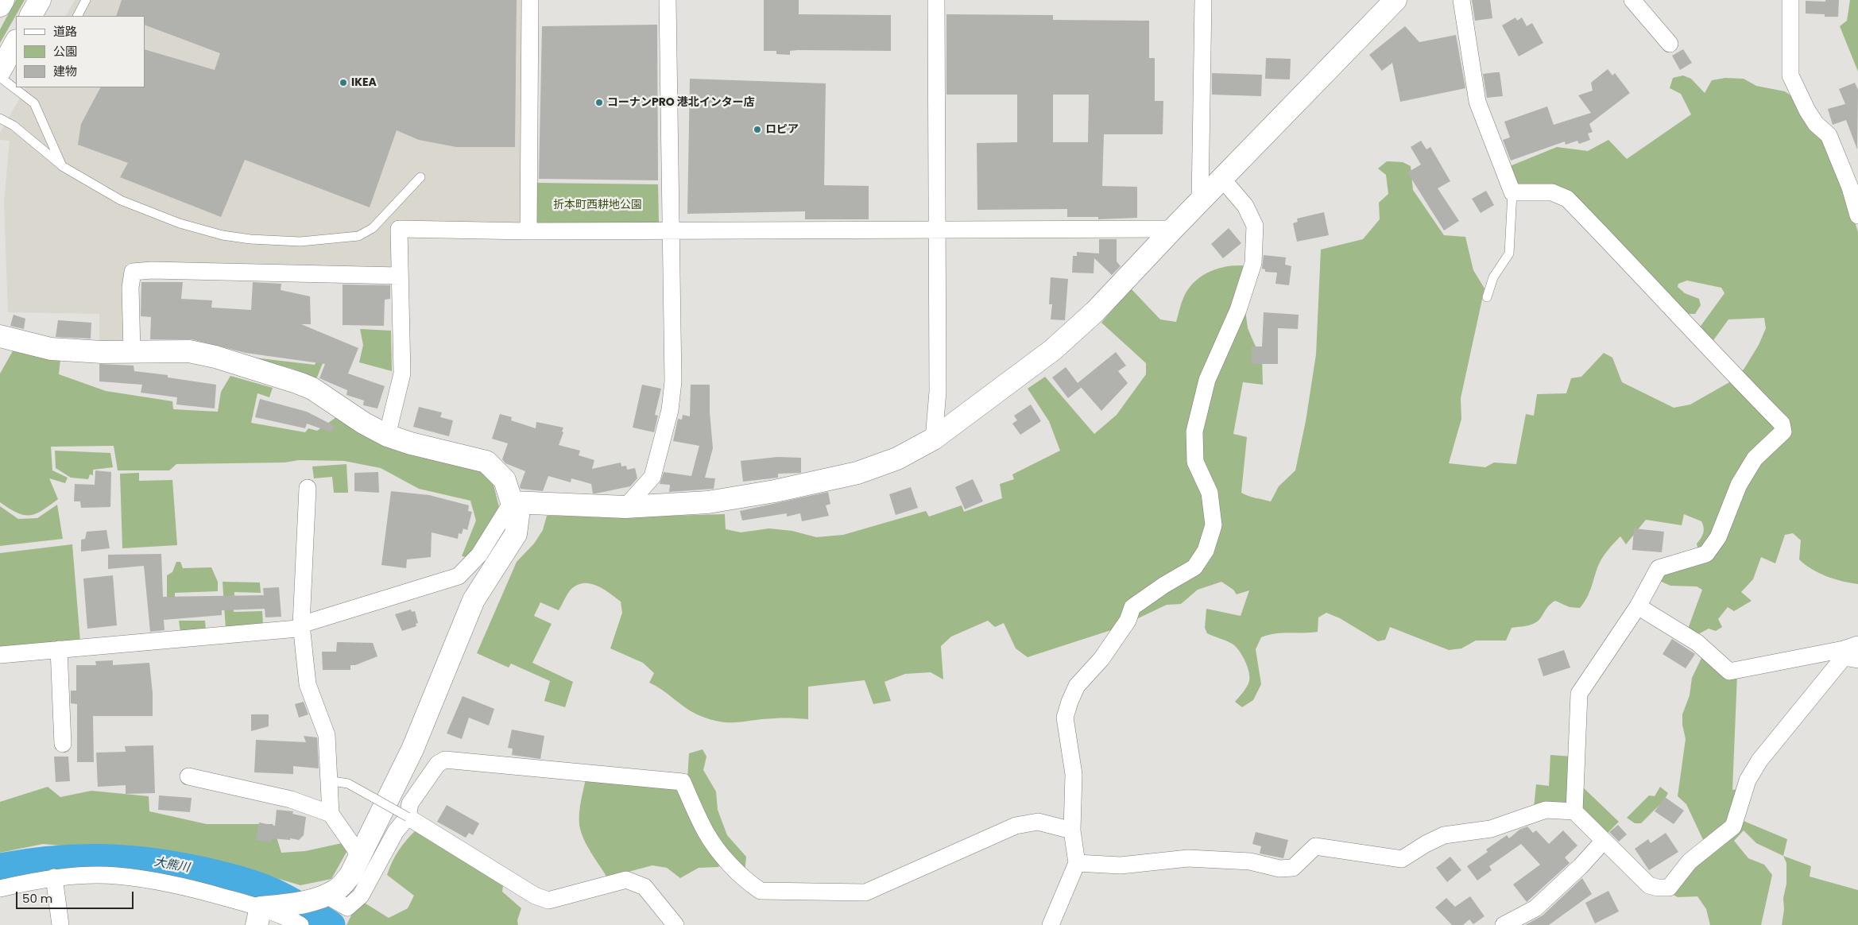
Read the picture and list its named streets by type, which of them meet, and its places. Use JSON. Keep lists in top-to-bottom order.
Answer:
{
  "water": ["大熊川"],
  "parks": ["折本町西耕地公園"],
  "places": ["IKEA", "コーナンPRO 港北インター店", "ロピア"],
  "legend": ["道路", "公園", "建物"],
  "scale_bar": "50 m"
}
